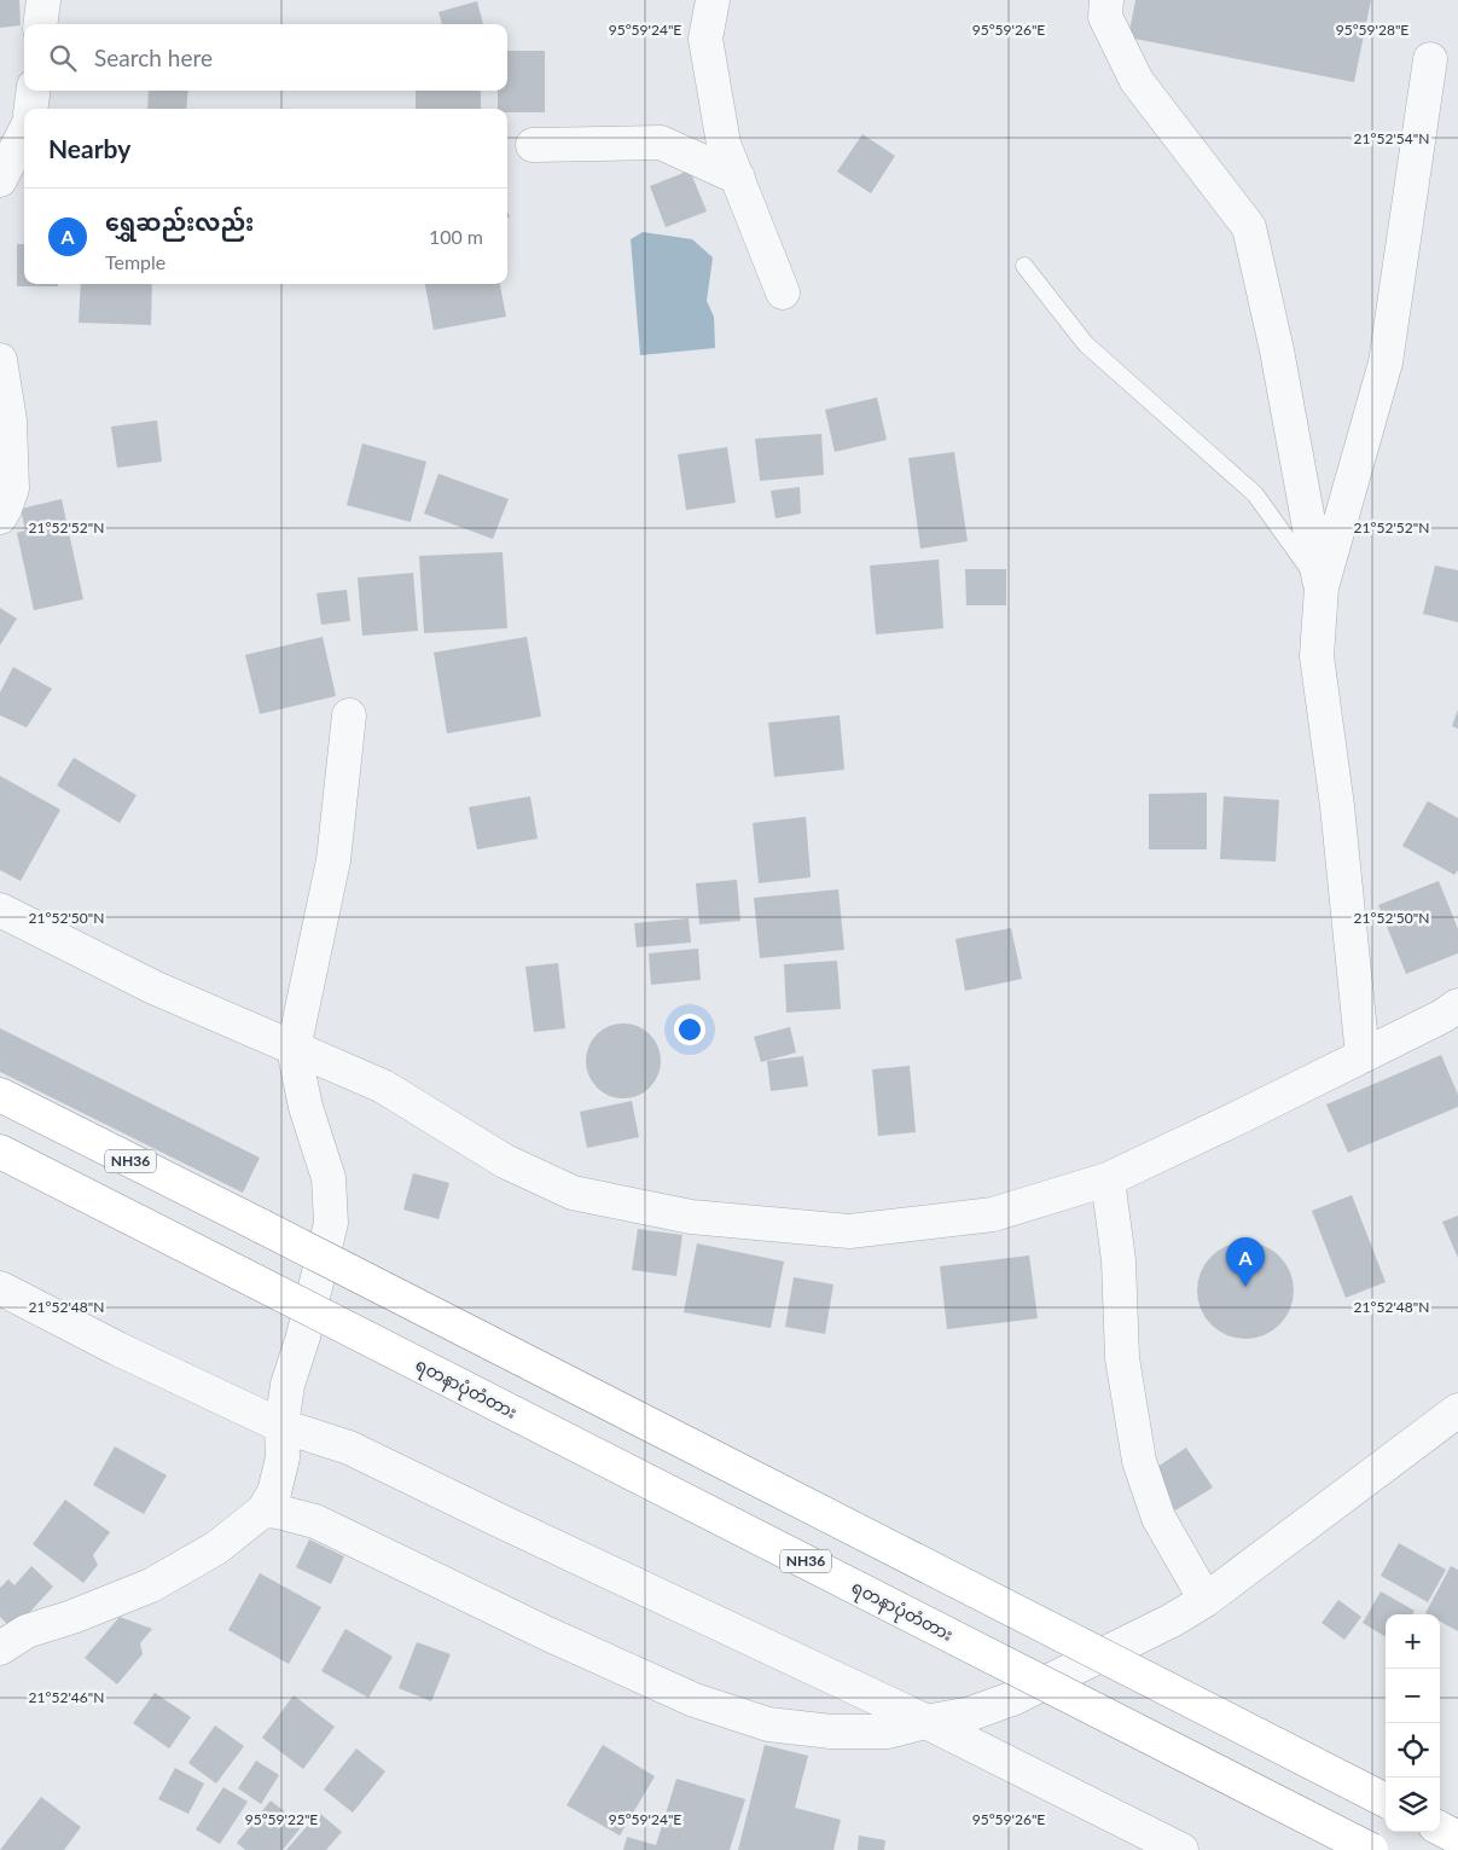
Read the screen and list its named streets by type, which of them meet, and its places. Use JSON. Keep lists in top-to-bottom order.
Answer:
{
  "streets": {
    "highway": ["NH36", "ရတနာပုံတံတား"]
  },
  "page": {
    "search": "Search here",
    "heading": "Nearby",
    "list": [
      {
        "mark": "A",
        "name": "ရွှေဆည်းလည်း",
        "note": "Temple",
        "value": "100 m"
      }
    ],
    "pins": "A",
    "map_buttons": ["+", "−"]
  },
  "coordinates": [
    "95°59'24\"E",
    "95°59'26\"E",
    "95°59'28\"E",
    "21°52'54\"N",
    "21°52'52\"N",
    "21°52'50\"N",
    "21°52'48\"N",
    "21°52'46\"N",
    "95°59'22\"E"
  ]
}
